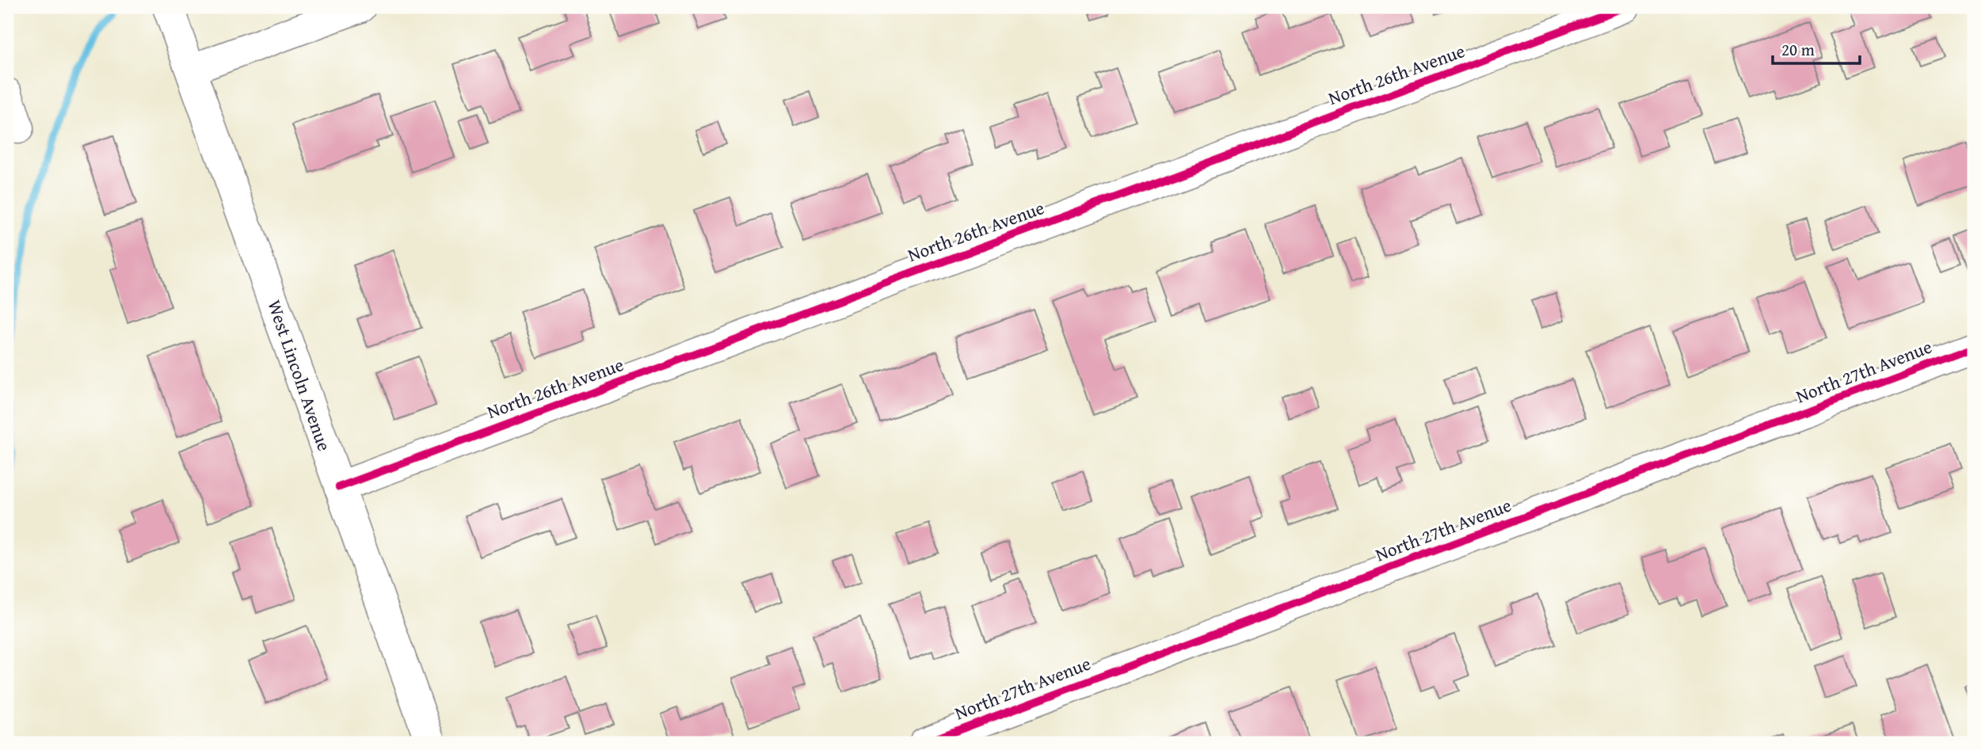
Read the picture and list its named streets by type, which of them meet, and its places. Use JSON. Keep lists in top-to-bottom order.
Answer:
{
  "streets": {
    "street": ["North 26th Avenue", "North 27th Avenue", "West Lincoln Avenue"]
  },
  "crossings": [
    ["North 26th Avenue", "West Lincoln Avenue"]
  ],
  "scale_bar": "20 m"
}
